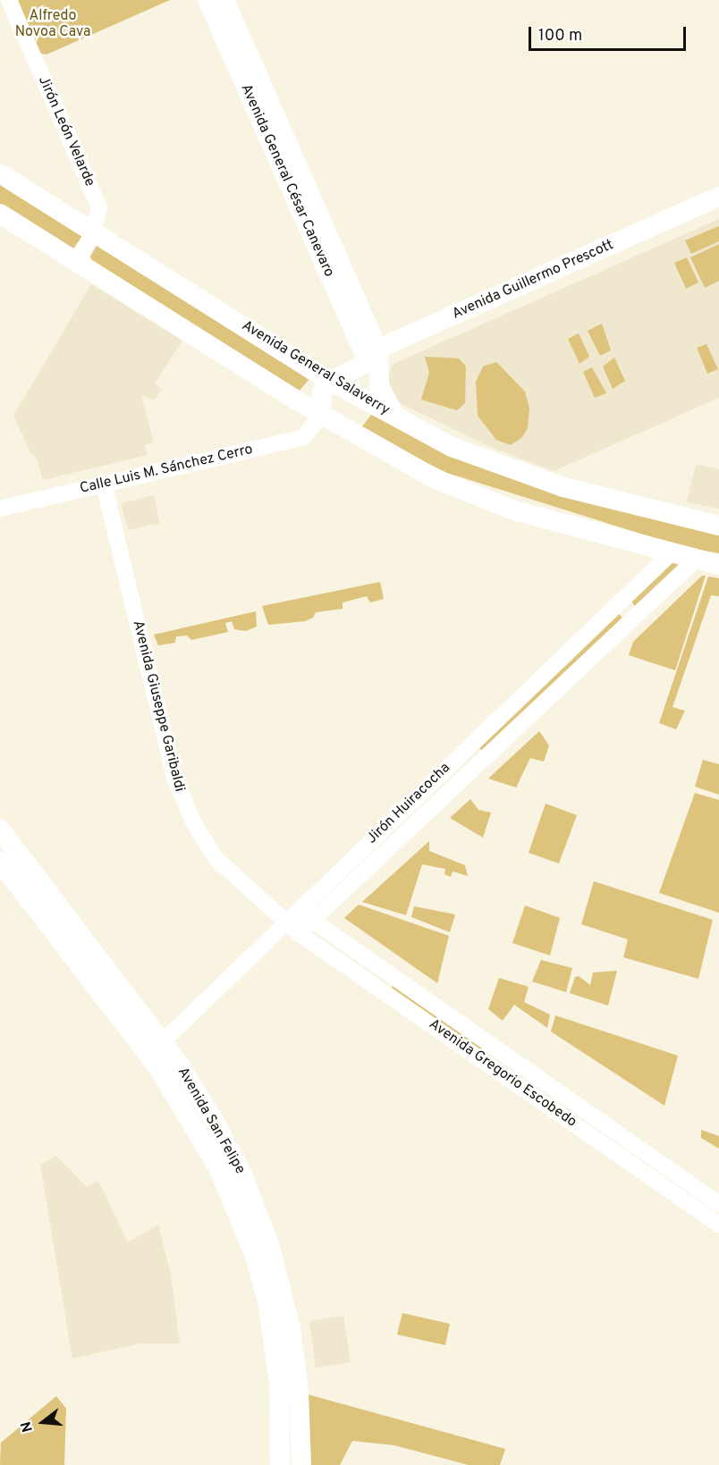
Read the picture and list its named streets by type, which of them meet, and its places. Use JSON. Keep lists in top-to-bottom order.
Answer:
{
  "streets": {
    "main road": [
      "Avenida General César Canevaro",
      "Avenida Guillermo Prescott",
      "Avenida General Salaverry",
      "Avenida San Felipe"
    ],
    "street": [
      "Jirón León Velarde",
      "Calle Luis M. Sánchez Cerro",
      "Avenida Giuseppe Garibaldi",
      "Jirón Huiracocha",
      "Avenida Gregorio Escobedo"
    ]
  },
  "crossings": [
    ["Jirón León Velarde", "Avenida General Salaverry"],
    ["Avenida General César Canevaro", "Avenida Guillermo Prescott"],
    ["Avenida Guillermo Prescott", "Avenida General Salaverry"],
    ["Calle Luis M. Sánchez Cerro", "Avenida Giuseppe Garibaldi"],
    ["Avenida Giuseppe Garibaldi", "Jirón Huiracocha"],
    ["Avenida Giuseppe Garibaldi", "Avenida Gregorio Escobedo"],
    ["Jirón Huiracocha", "Avenida Gregorio Escobedo"],
    ["Jirón Huiracocha", "Avenida San Felipe"]
  ],
  "parks": ["Alfredo Novoa Cava"],
  "scale_bar": "100 m",
  "north": "left"
}
